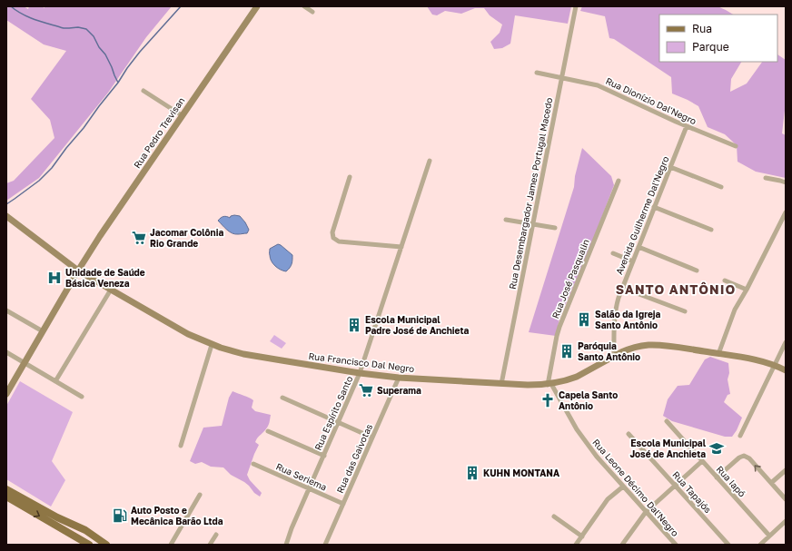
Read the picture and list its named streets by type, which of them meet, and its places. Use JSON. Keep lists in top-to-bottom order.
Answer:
{
  "streets": {
    "street": [
      "Rua Dionízio Dal'Negro",
      "Rua Pedro Trevisan",
      "Rua Desembargador James Portugal Macedo",
      "Avenida Guilherme Dal'Negro",
      "Rua José Pasqualin",
      "Rua Francisco Dal Negro",
      "Rua Espírito Santo",
      "Rua das Gaivotas",
      "Rua Seriema",
      "Rua Iapó",
      "Rua Leone Décimo Dal'Negro",
      "Rua Tapajós"
    ]
  },
  "crossings": [
    ["Rua Dionízio Dal'Negro", "Rua Desembargador James Portugal Macedo"],
    ["Rua Dionízio Dal'Negro", "Avenida Guilherme Dal'Negro"],
    ["Rua Pedro Trevisan", "Rua Francisco Dal Negro"],
    ["Rua Desembargador James Portugal Macedo", "Rua Francisco Dal Negro"],
    ["Avenida Guilherme Dal'Negro", "Rua Francisco Dal Negro"],
    ["Rua José Pasqualin", "Rua Francisco Dal Negro"],
    ["Rua José Pasqualin", "Rua Leone Décimo Dal'Negro"],
    ["Rua Francisco Dal Negro", "Rua Espírito Santo"],
    ["Rua Francisco Dal Negro", "Rua das Gaivotas"],
    ["Rua Francisco Dal Negro", "Rua Leone Décimo Dal'Negro"],
    ["Rua Espírito Santo", "Rua Seriema"],
    ["Rua das Gaivotas", "Rua Seriema"]
  ],
  "districts": ["SANTO ANTÔNIO"],
  "places": {
    "supermarket": ["Jacomar Colônia Rio Grande", "Superama"],
    "hospital": ["Unidade de Saúde Básica Veneza"],
    "building": [
      "Salão da Igreja Santo Antônio",
      "Escola Municipal Padre José de Anchieta",
      "Paróquia Santo Antônio",
      "KUHN MONTANA"
    ],
    "church": ["Capela Santo Antônio"],
    "school or university": ["Escola Municipal José de Anchieta"],
    "fuel station": ["Auto Posto e Mecânica Barão Ltda"]
  },
  "legend": ["Rua", "Parque"]
}
